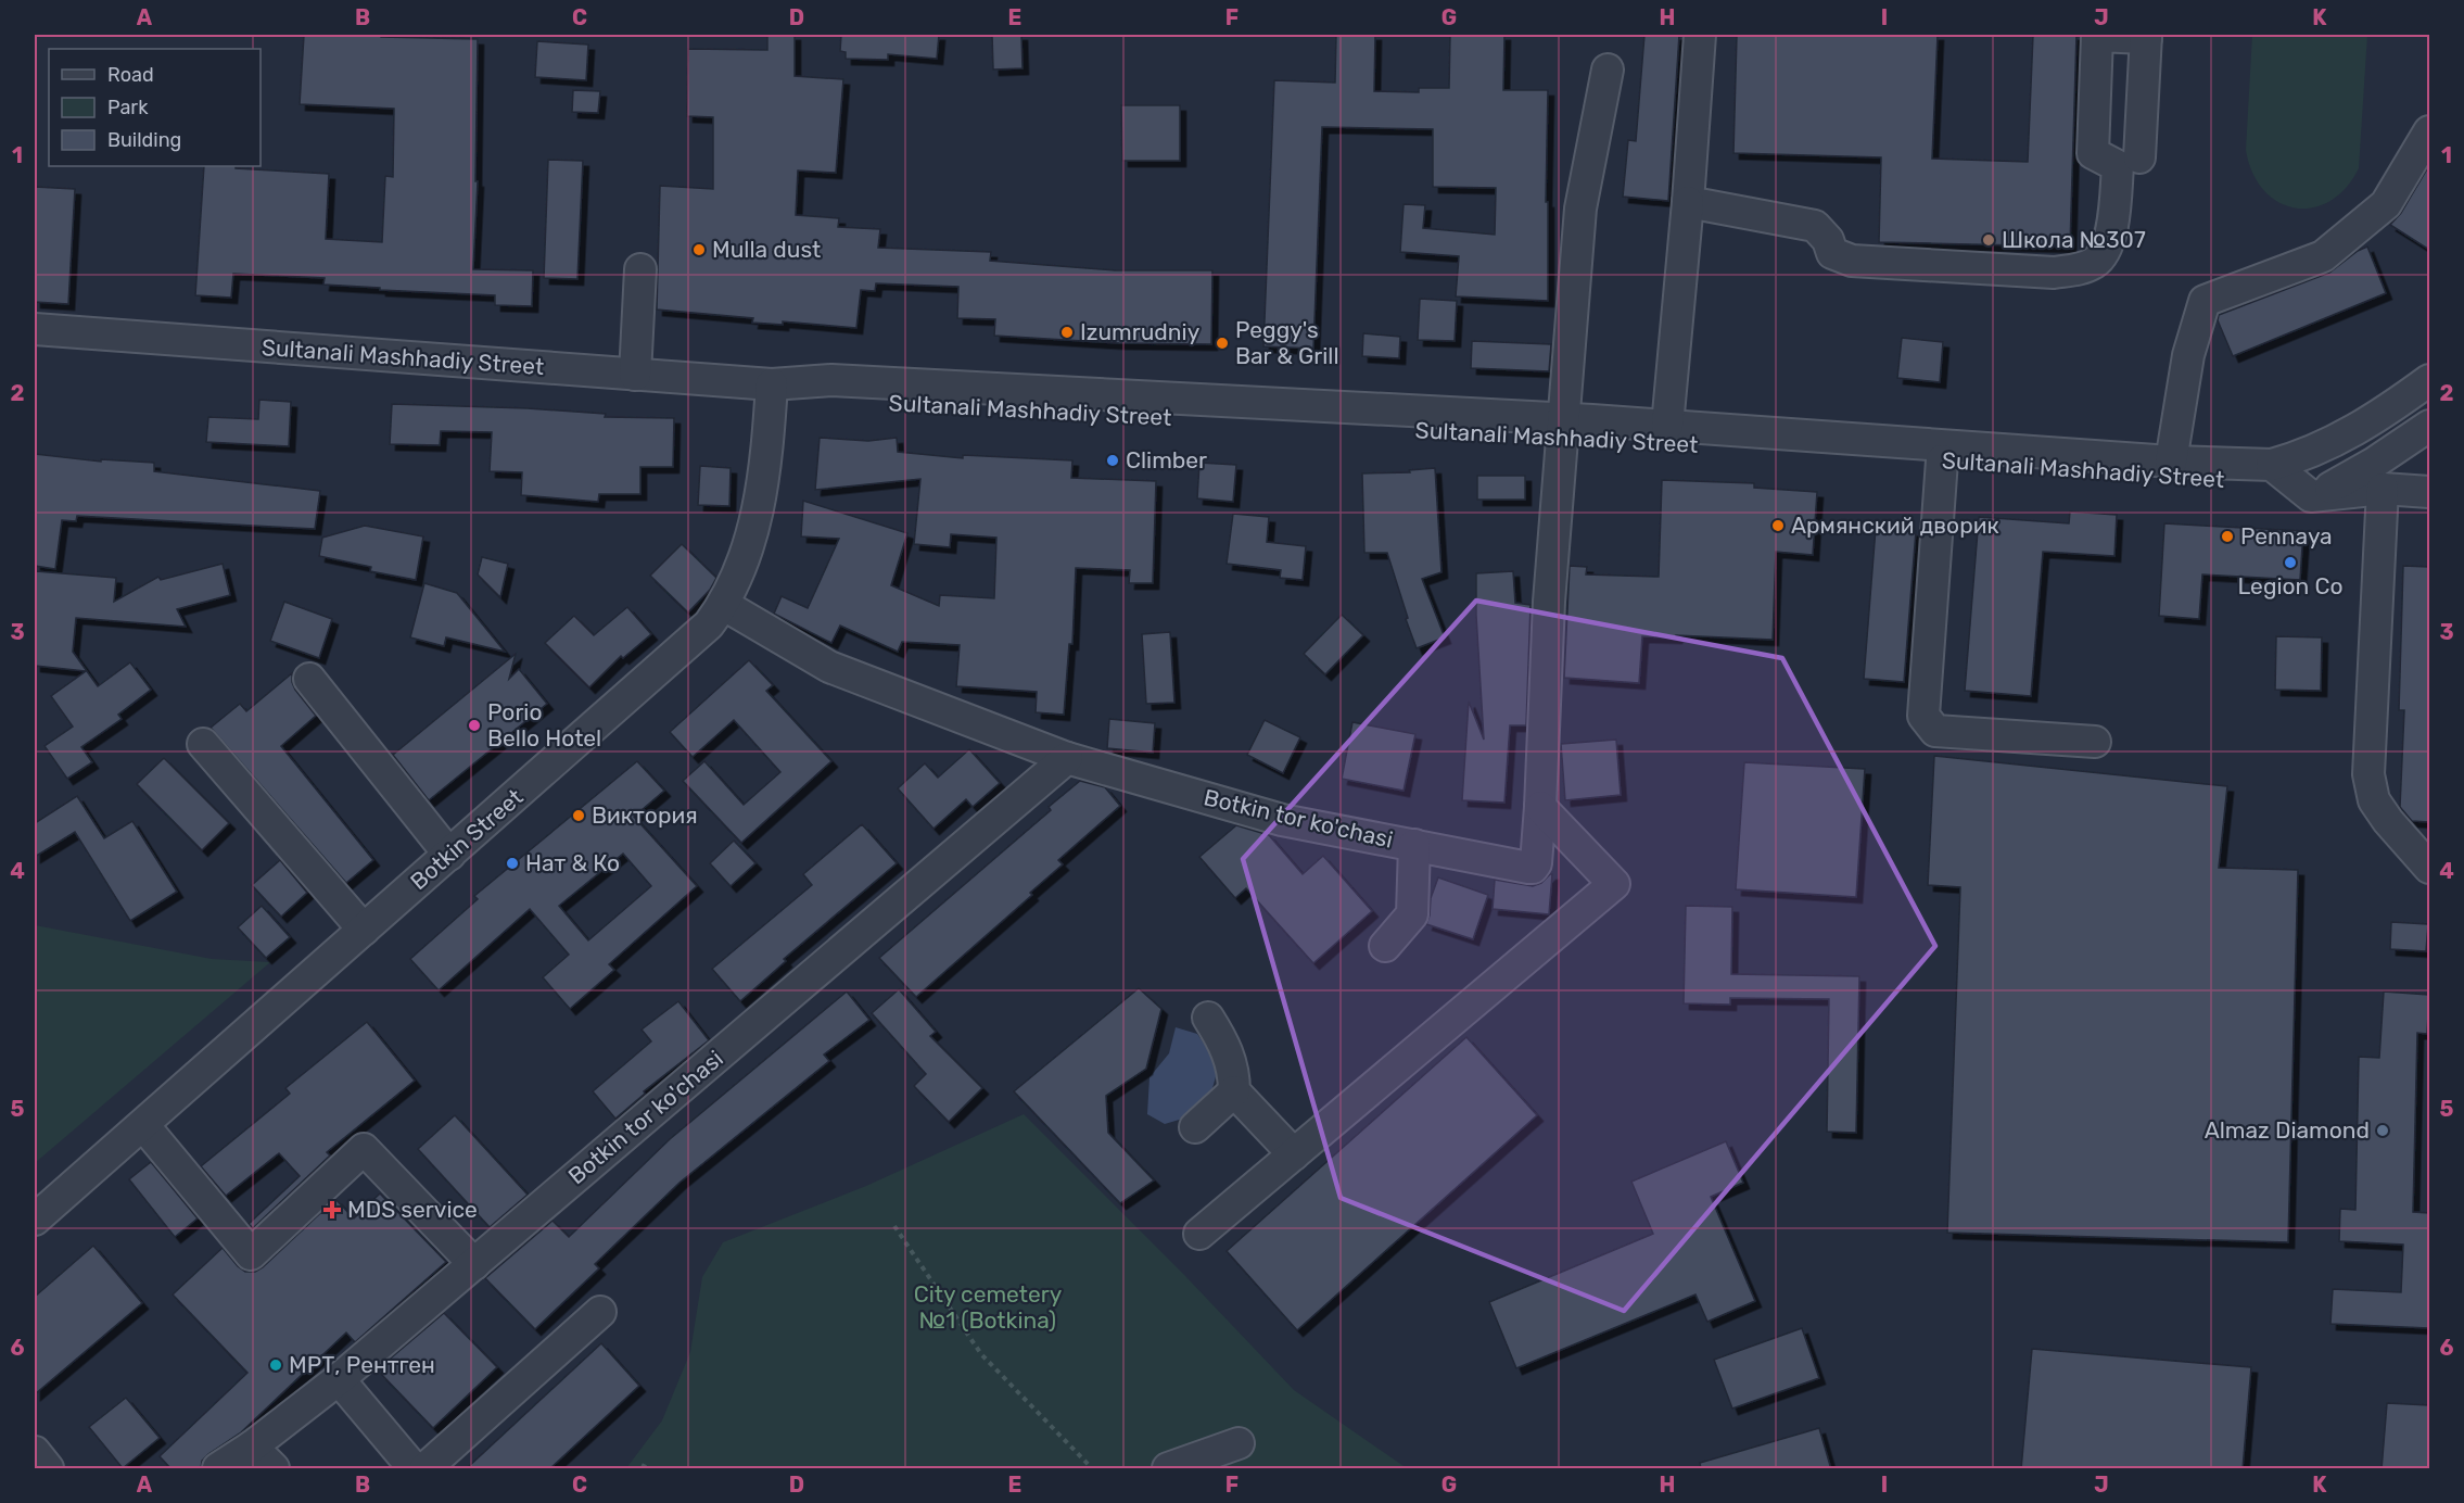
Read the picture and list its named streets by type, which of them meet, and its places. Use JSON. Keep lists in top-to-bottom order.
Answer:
{
  "streets": {
    "street": ["Sultаnali Mashhadiy Street", "Botkin tor ko'chasi", "Botkin Street"]
  },
  "crossings": [
    ["Sultаnali Mashhadiy Street", "Botkin Street"],
    ["Botkin tor ko'chasi", "Botkin Street"]
  ],
  "parks": ["City cemetery №1 (Botkina)"],
  "places": {
    "other": [
      "Школа №307",
      "Mulla dust",
      "Izumrudniy",
      "Peggy's Bar & Grill",
      "Climber",
      "Армянский дворик",
      "Pennaya",
      "Legion Co",
      "Porio Bello Hotel",
      "Виктория",
      "Нат & Ко",
      "Almaz Diamond",
      "МРТ, Рентген"
    ],
    "health": ["MDS service"]
  },
  "legend": ["Road", "Park", "Building"],
  "grid": {
    "columns": [
      "A",
      "B",
      "C",
      "D",
      "E",
      "F",
      "G",
      "H",
      "I",
      "J",
      "K"
    ],
    "rows": [
      "1",
      "2",
      "3",
      "4",
      "5",
      "6"
    ]
  }
}
